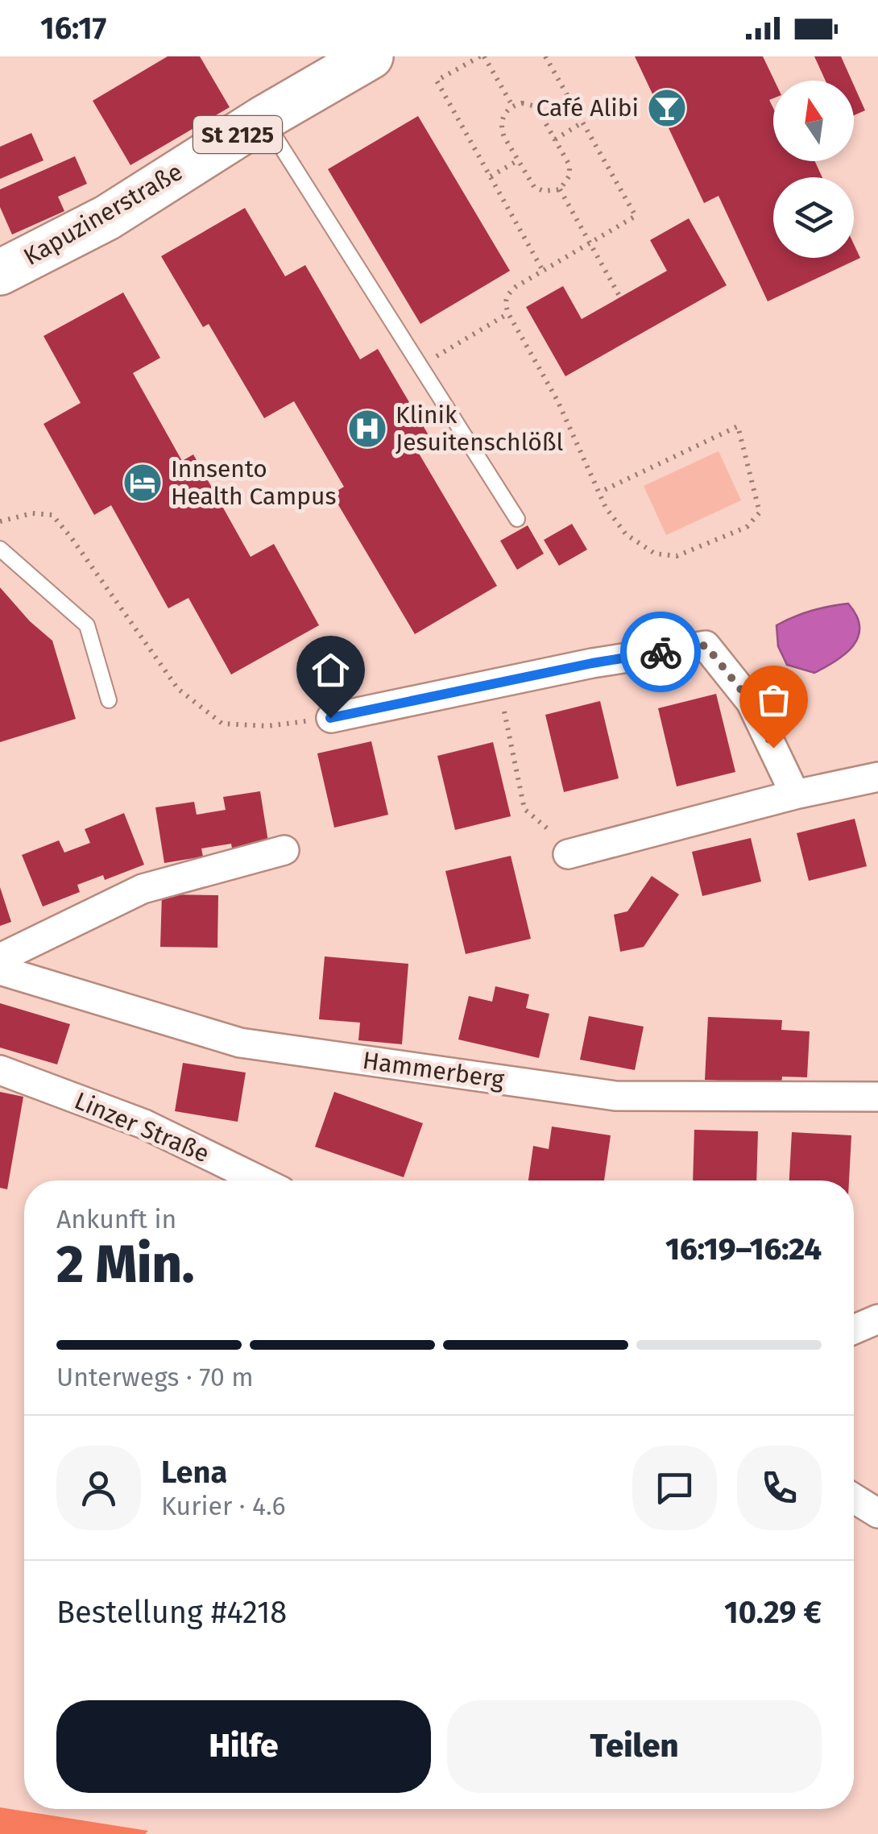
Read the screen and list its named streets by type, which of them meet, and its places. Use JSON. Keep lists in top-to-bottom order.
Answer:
{
  "streets": {
    "main road": ["St 2125", "Kapuzinerstraße"],
    "street": ["Hammerberg", "Linzer Straße"]
  },
  "places": {
    "bar": ["Café Alibi"],
    "hospital": ["Klinik Jesuitenschlößl"],
    "hotel": ["Innsento Health Campus"]
  },
  "north": "top",
  "page": {
    "status": "16:17",
    "heading": ["2 Min.", "Ankunft in", "16:19–16:24"],
    "panel": [
      "Lena",
      "Kurier · 4.6",
      "Bestellung #4218",
      "10.29 €"
    ],
    "bar": "Unterwegs · 70 m",
    "buttons": ["Hilfe", "Teilen"]
  }
}
